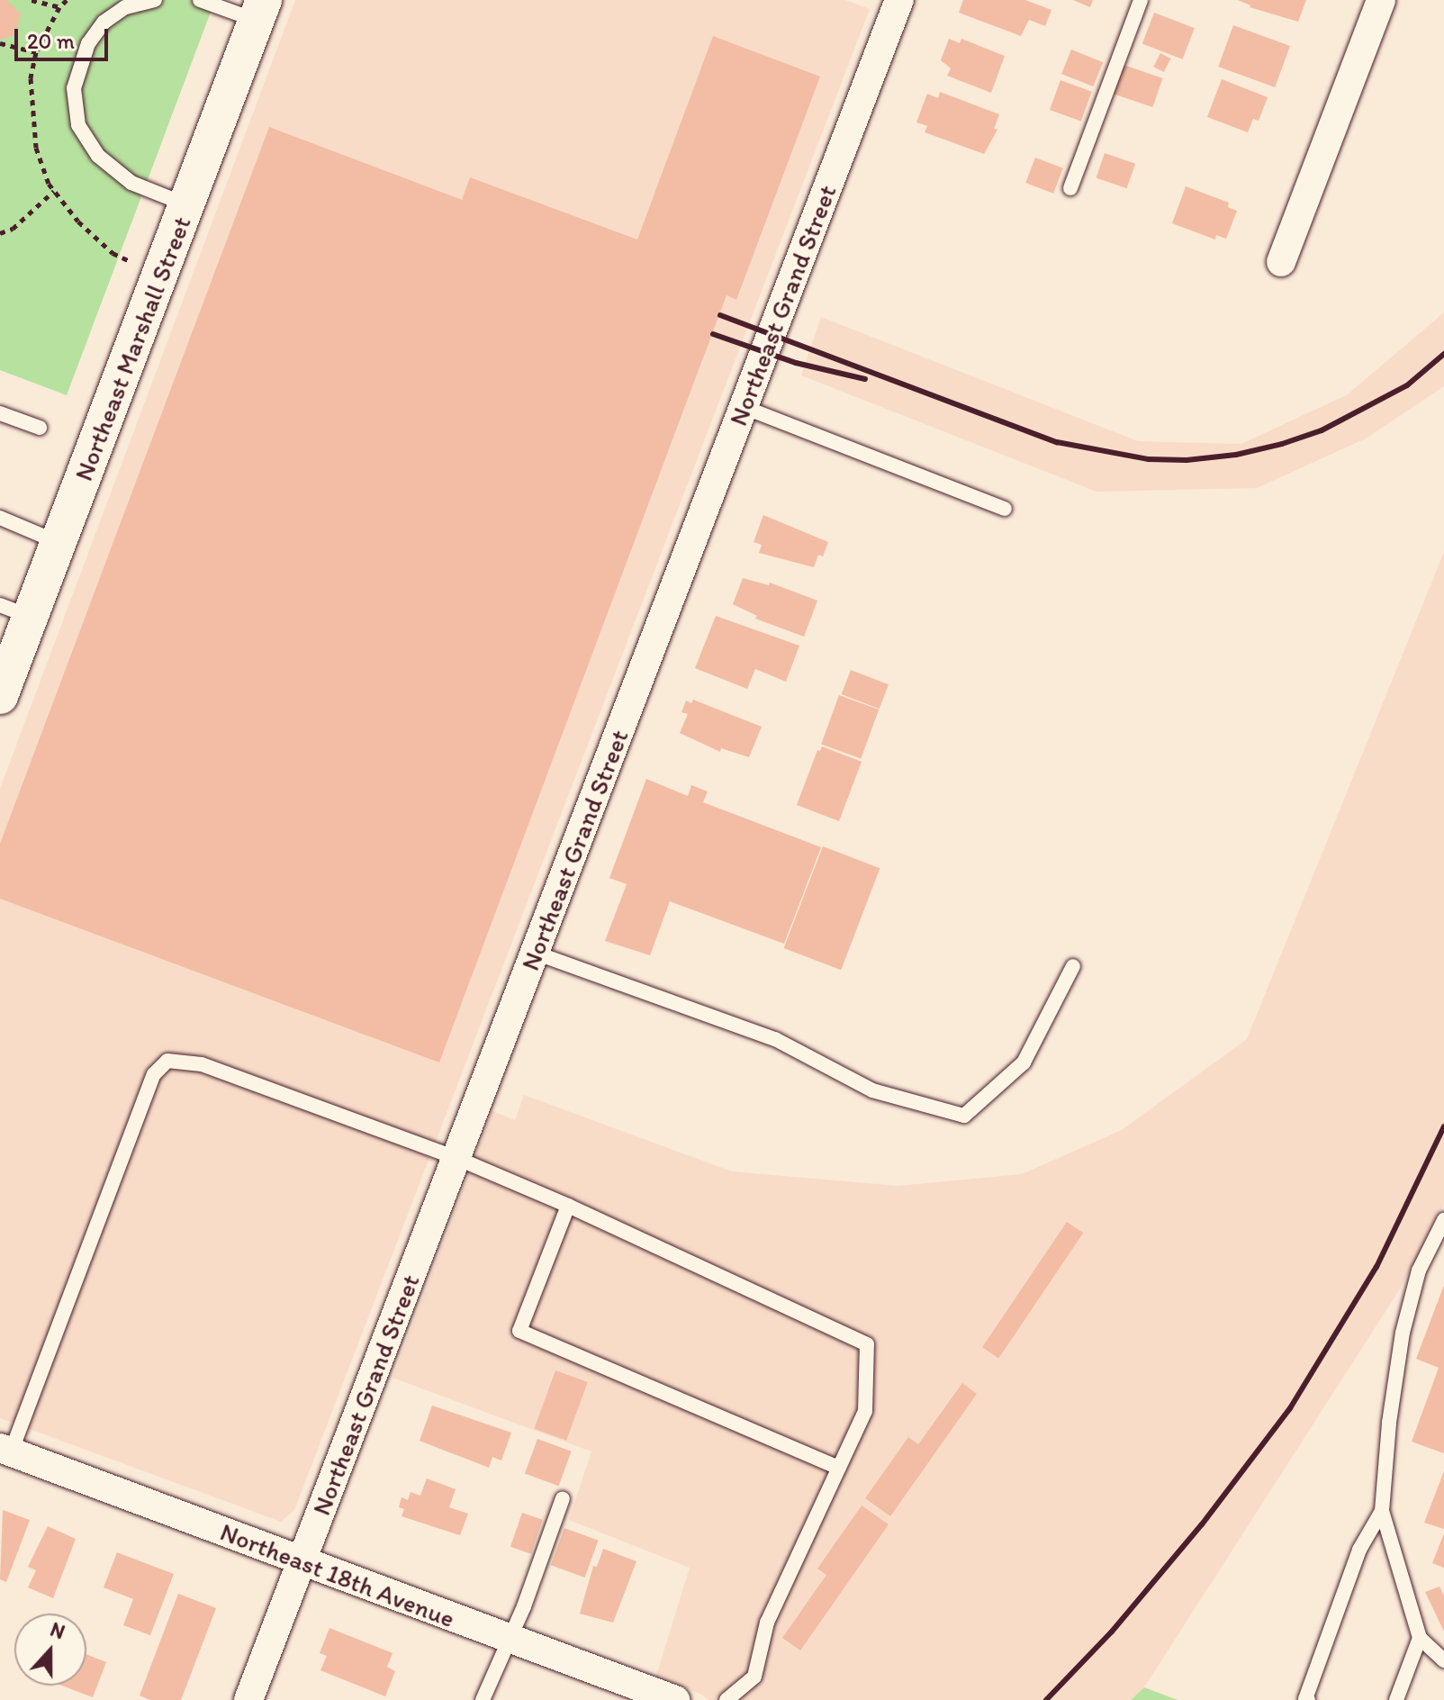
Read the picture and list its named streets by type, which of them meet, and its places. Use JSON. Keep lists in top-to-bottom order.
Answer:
{
  "streets": {
    "street": ["Northeast Grand Street", "Northeast Marshall Street", "Northeast 18th Avenue"]
  },
  "crossings": [
    ["Northeast Grand Street", "Northeast 18th Avenue"]
  ],
  "scale_bar": "20 m",
  "north": "top"
}
